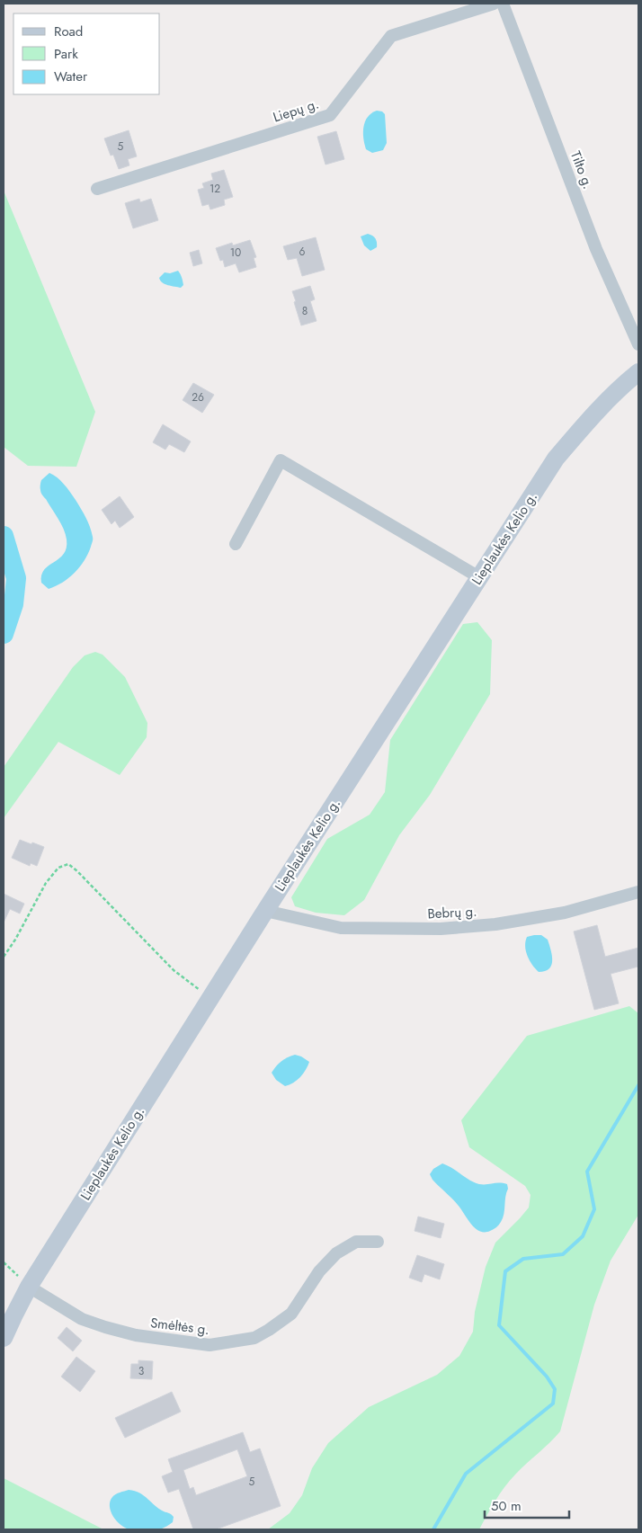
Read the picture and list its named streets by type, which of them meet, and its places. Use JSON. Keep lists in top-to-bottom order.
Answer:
{
  "streets": {
    "main road": ["Lieplaukės Kelio g."],
    "street": [
      "Liepų g.",
      "Tilto g.",
      "Bebrų g.",
      "Smėltės g."
    ]
  },
  "crossings": [
    ["Lieplaukės Kelio g.", "Bebrų g."],
    ["Lieplaukės Kelio g.", "Smėltės g."]
  ],
  "house_numbers": [
    "5",
    "12",
    "6",
    "10",
    "8",
    "26",
    "3",
    "5"
  ],
  "legend": ["Road", "Park", "Water"],
  "scale_bar": "50 m"
}
